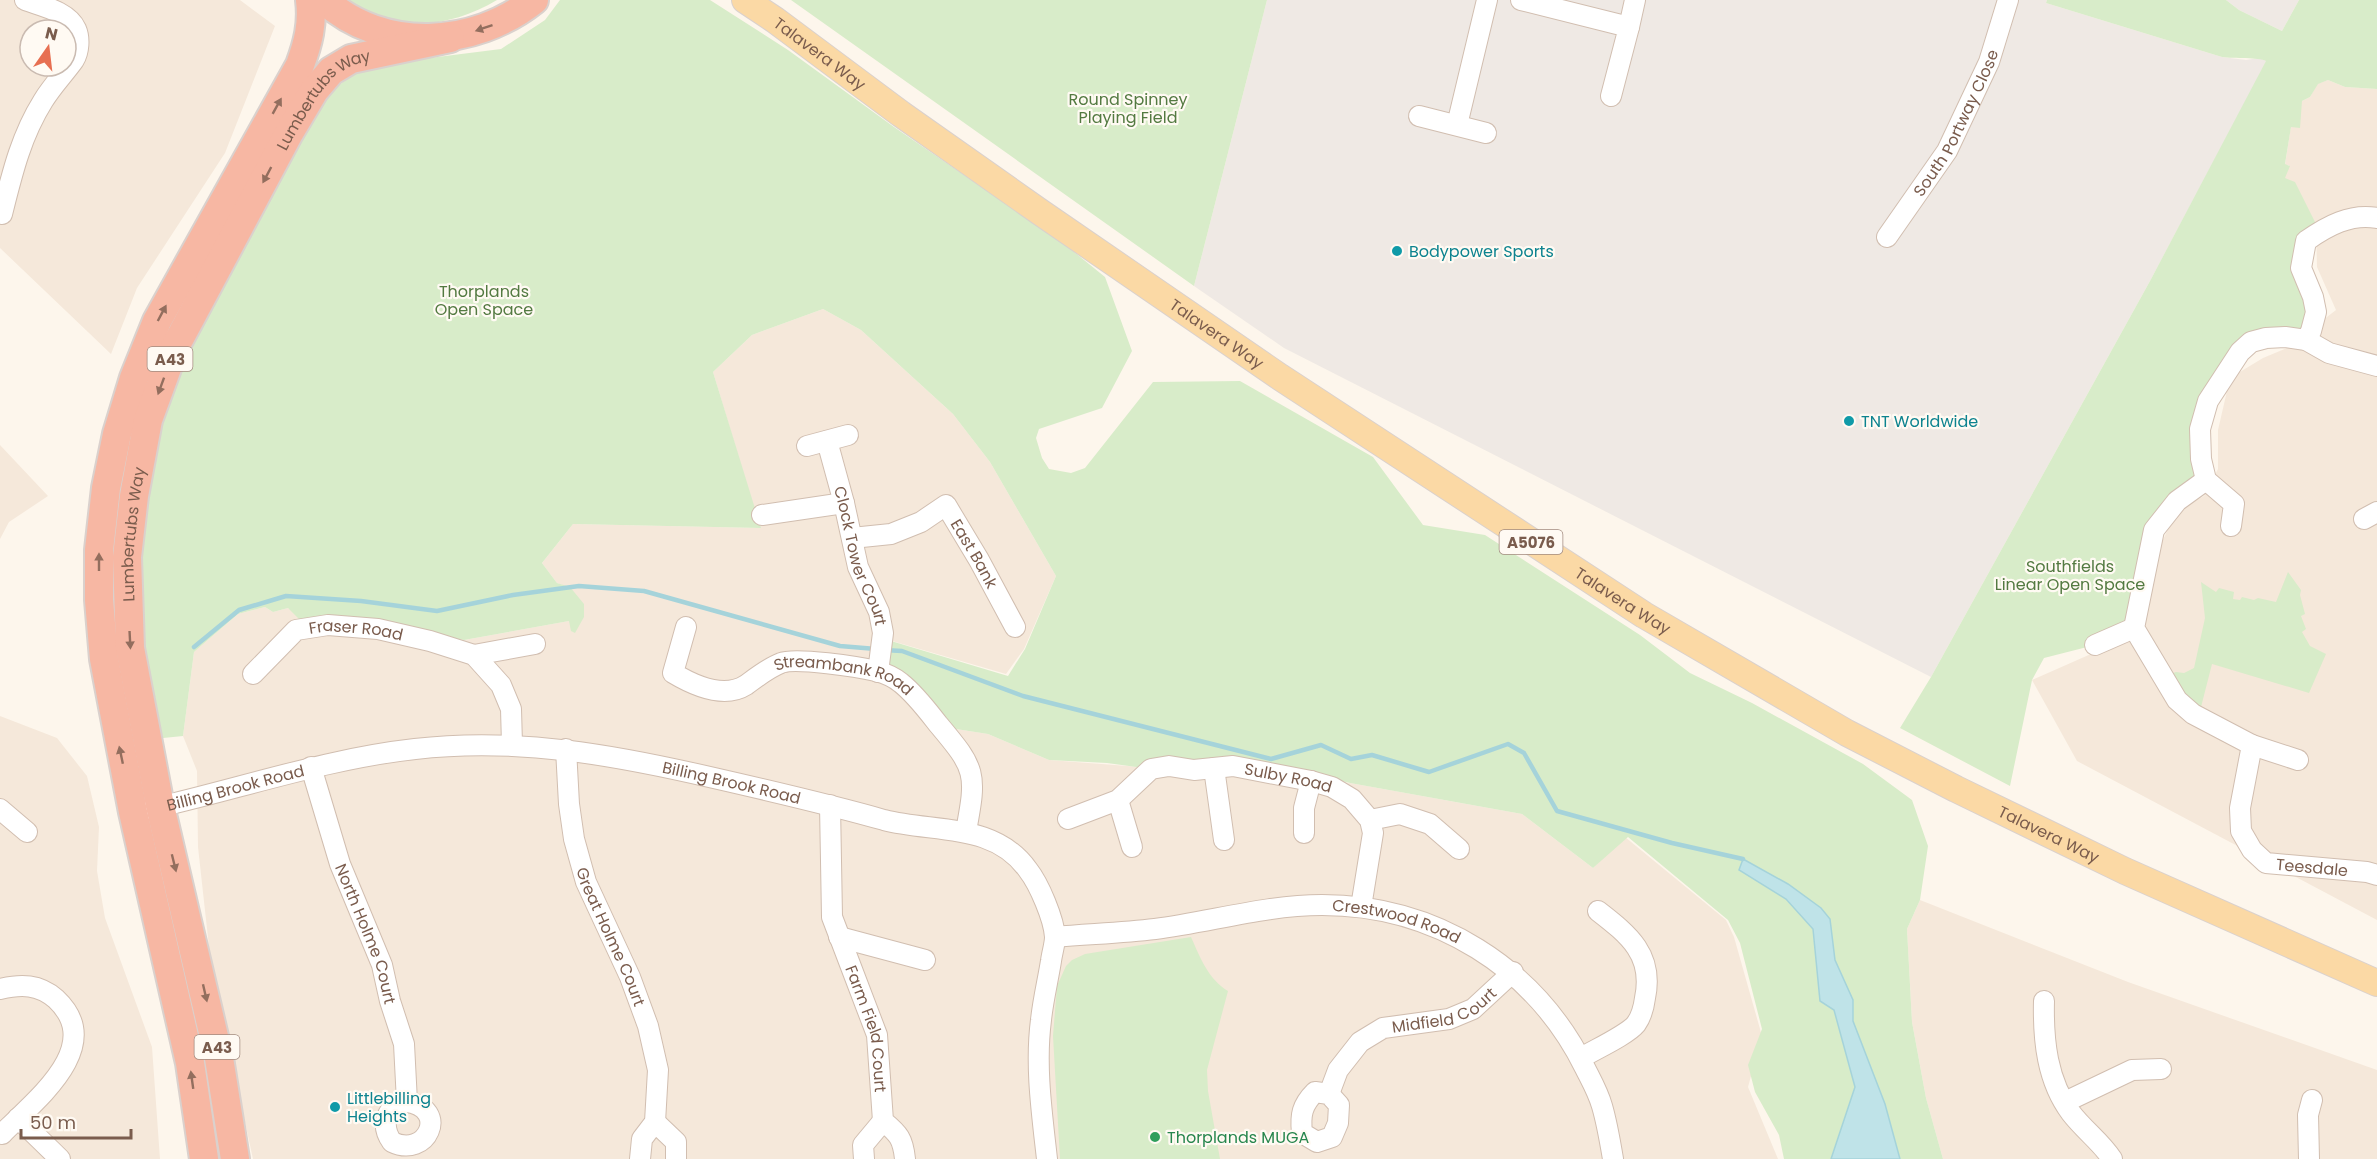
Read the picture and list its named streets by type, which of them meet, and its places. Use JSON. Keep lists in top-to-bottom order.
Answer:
{
  "streets": {
    "highway": ["Lumbertubs Way", "A43"],
    "main road": ["Talavera Way", "A5076"],
    "street": [
      "South Portway Close",
      "East Bank",
      "Clock Tower Court",
      "Fraser Road",
      "Streambank Road",
      "Sulby Road",
      "Billing Brook Road",
      "Teesdale",
      "Crestwood Road",
      "North Holme Court",
      "Great Holme Court",
      "Midfield Court",
      "Farm Field Court"
    ]
  },
  "crossings": [
    ["Lumbertubs Way", "A43"],
    ["Lumbertubs Way", "Billing Brook Road"],
    ["East Bank", "Clock Tower Court"],
    ["Clock Tower Court", "Streambank Road"],
    ["Streambank Road", "Billing Brook Road"],
    ["Billing Brook Road", "Crestwood Road"],
    ["Billing Brook Road", "North Holme Court"],
    ["Billing Brook Road", "Great Holme Court"],
    ["Billing Brook Road", "Farm Field Court"],
    ["Crestwood Road", "Midfield Court"]
  ],
  "parks": ["Round Spinney Playing Field", "Thorplands Open Space", "Southfields Linear Open Space"],
  "places": [
    "Bodypower Sports",
    "TNT Worldwide",
    "Littlebilling Heights",
    "Thorplands MUGA"
  ],
  "scale_bar": "50 m",
  "north": "top"
}
